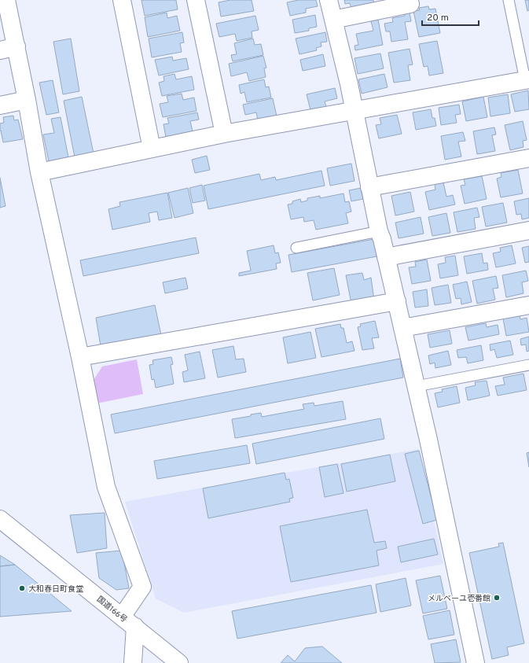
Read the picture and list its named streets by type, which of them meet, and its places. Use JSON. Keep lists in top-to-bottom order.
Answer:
{
  "streets": {
    "main road": ["国道166号"]
  },
  "places": ["大和春日町食堂", "メルベーユ壱番館"],
  "scale_bar": "20 m"
}
